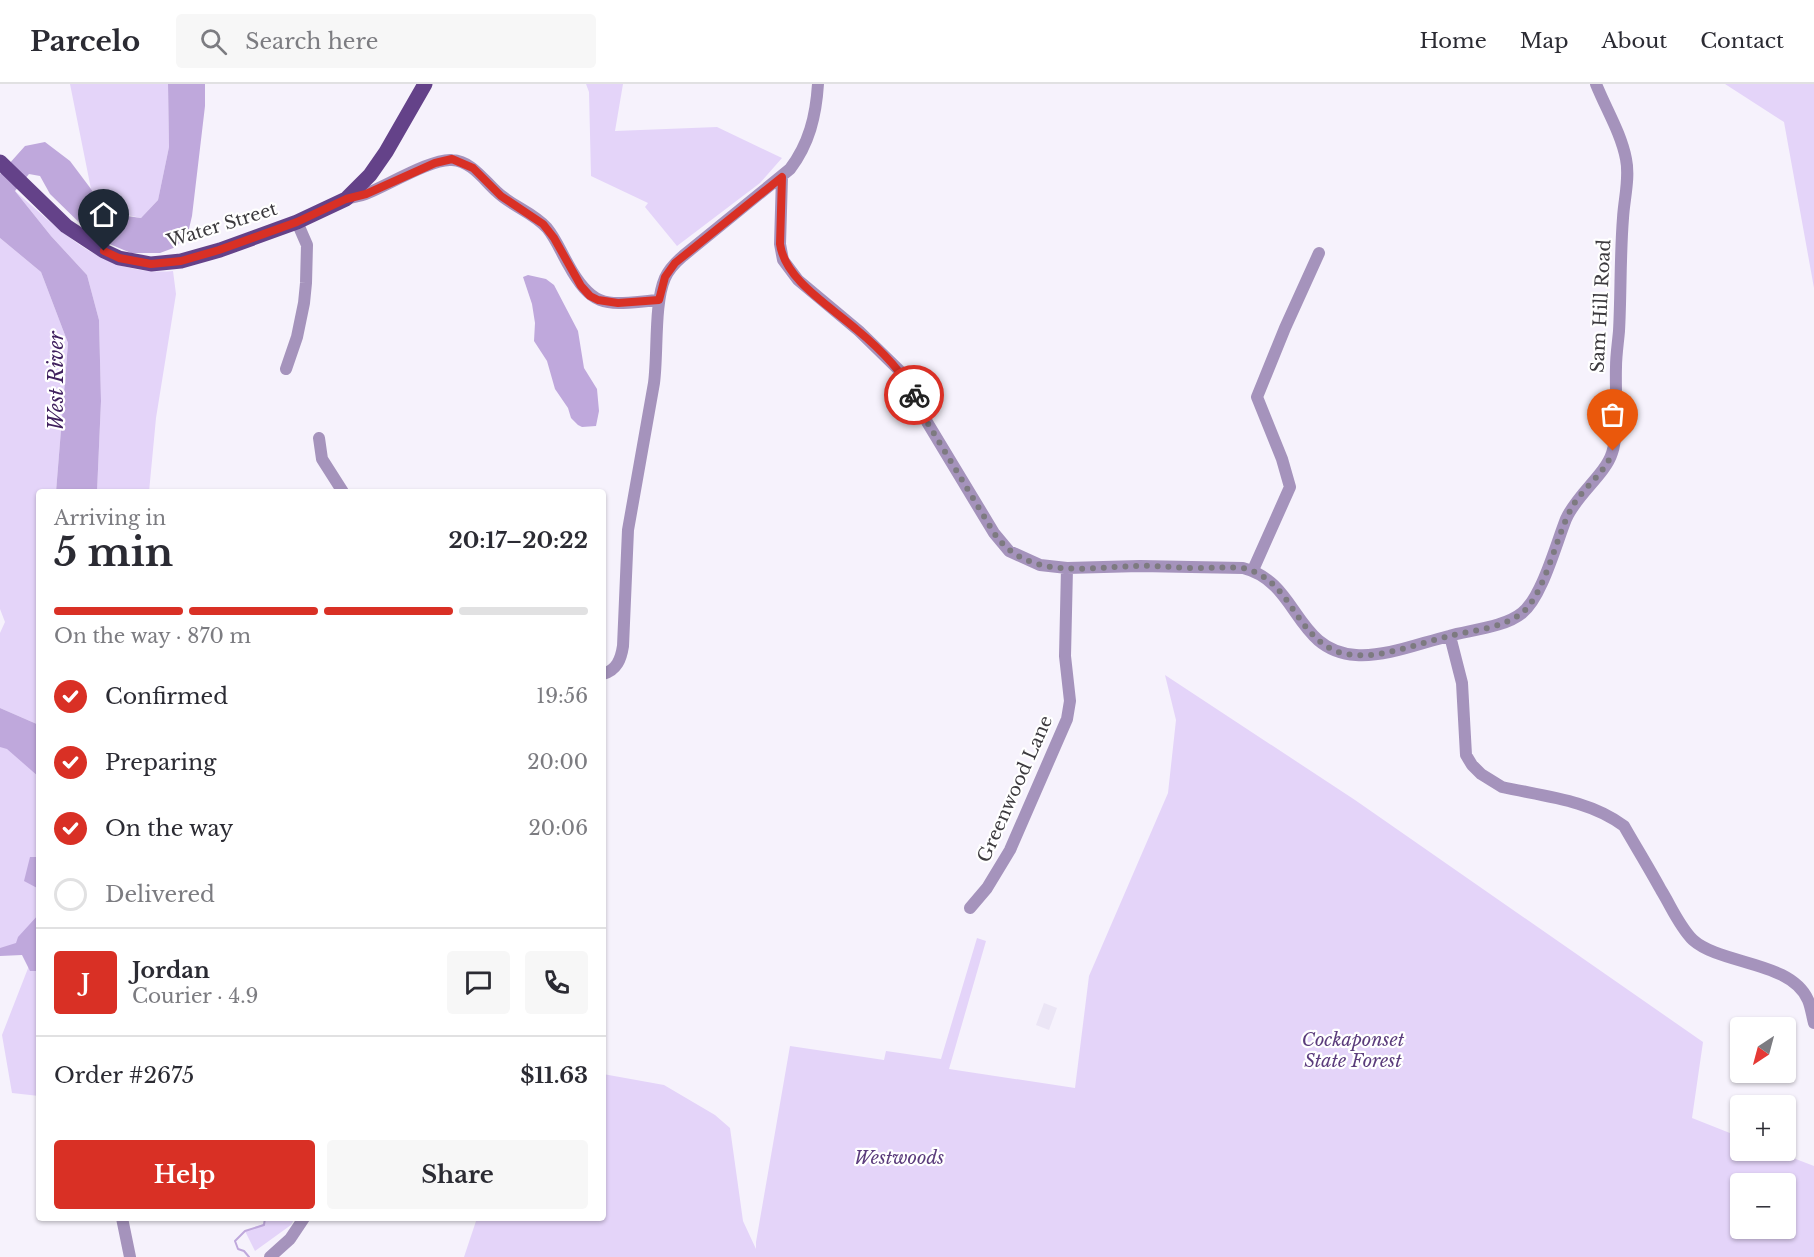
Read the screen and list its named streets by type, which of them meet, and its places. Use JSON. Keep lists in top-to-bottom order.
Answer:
{
  "streets": {
    "main road": ["Water Street"],
    "street": ["Sam Hill Road", "Greenwood Lane"]
  },
  "water": ["West River"],
  "parks": ["Cockaponset State Forest", "Westwoods"],
  "north": "bottom left",
  "page": {
    "header": "Parcelo",
    "search": "Search here",
    "nav": [
      "Home",
      "Map",
      "About",
      "Contact"
    ],
    "heading": ["5 min", "Arriving in", "20:17–20:22"],
    "panel": [
      "Jordan",
      "Courier · 4.9",
      "Order #2675",
      "$11.63"
    ],
    "bar": "On the way · 870 m",
    "list": [
      ["Confirmed", "19:56"],
      ["Preparing", "20:00"],
      ["On the way", "20:06"],
      "Delivered"
    ],
    "round": "J",
    "map_buttons": ["+", "−"],
    "buttons": ["Help", "Share"]
  }
}
